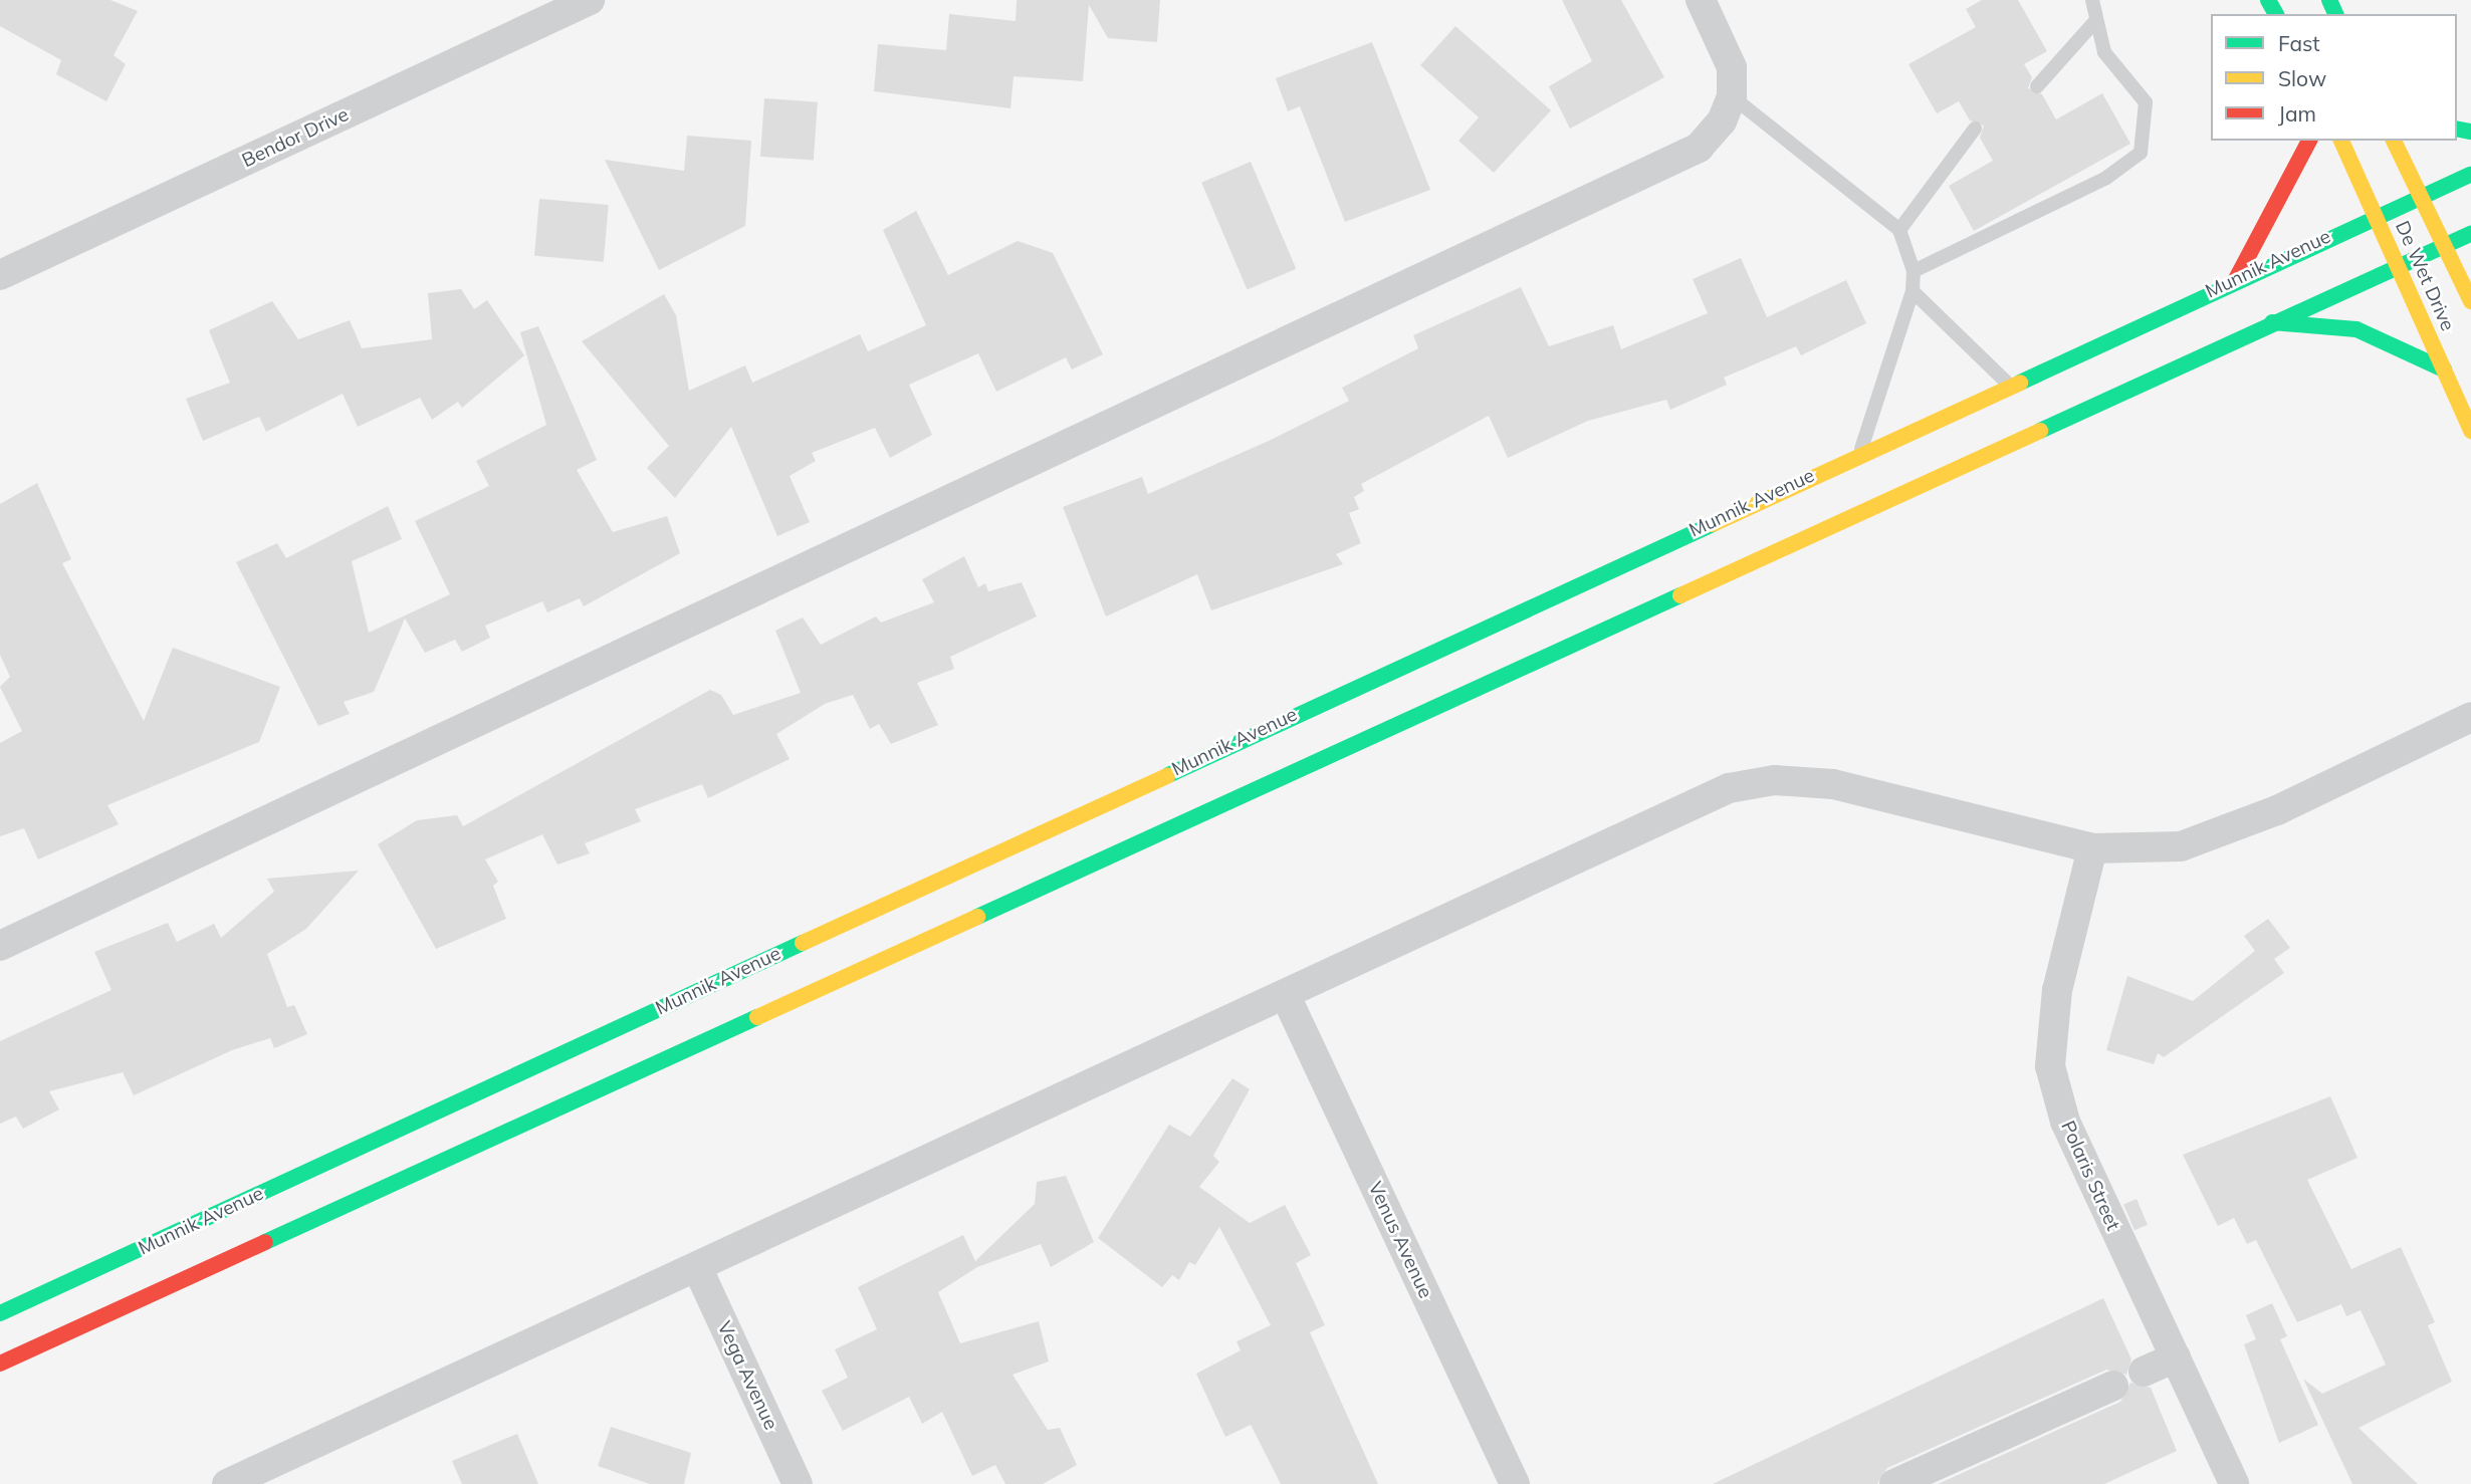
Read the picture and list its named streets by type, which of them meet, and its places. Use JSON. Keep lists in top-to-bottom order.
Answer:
{
  "streets": {
    "main road": ["Munnik Avenue", "De Wet Drive"],
    "street": [
      "Bendor Drive",
      "Polaris Street",
      "Venus Avenue",
      "Vega Avenue"
    ]
  },
  "crossings": [
    ["Munnik Avenue", "De Wet Drive"]
  ],
  "legend": ["Fast", "Slow", "Jam"]
}
